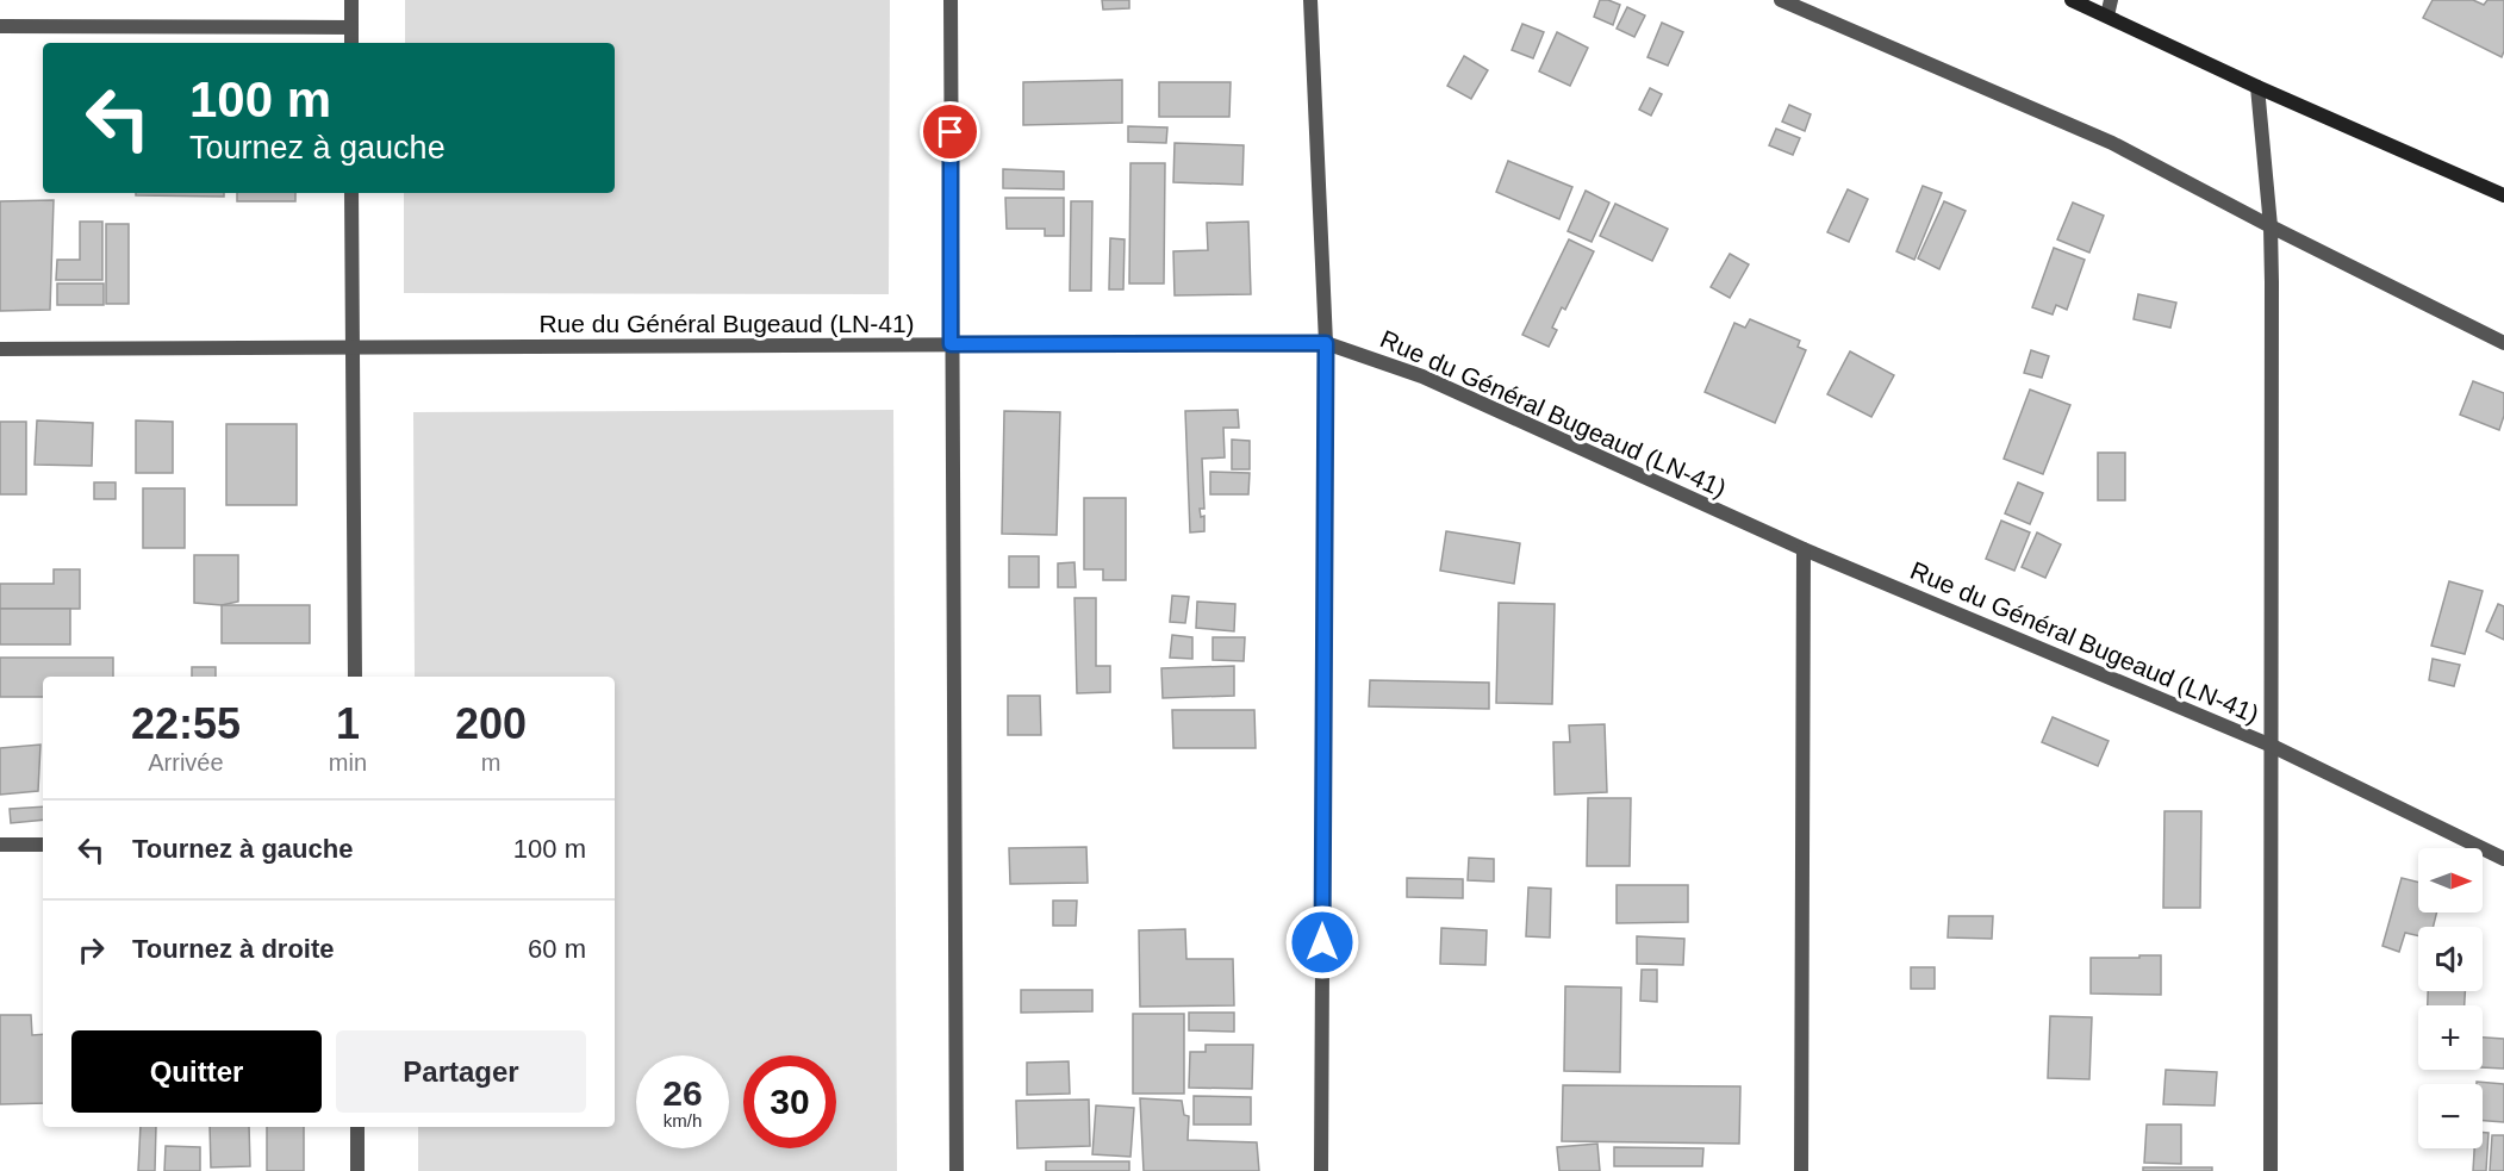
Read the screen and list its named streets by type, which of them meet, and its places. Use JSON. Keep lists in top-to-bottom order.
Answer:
{
  "streets": {
    "street": ["Rue du Général Bugeaud (LN-41)"]
  },
  "north": "right",
  "page": {
    "turn": ["100 m", "Tournez à gauche"],
    "eta": [
      "22:55",
      "Arrivée",
      "1",
      "min",
      "200",
      "m"
    ],
    "list": [
      {
        "name": "Tournez à gauche",
        "value": "100 m"
      },
      {
        "name": "Tournez à droite",
        "value": "60 m"
      }
    ],
    "map_buttons": ["+", "−"],
    "buttons": ["Quitter", "Partager"],
    "speed": "26 km/h",
    "limit": "30"
  }
}
